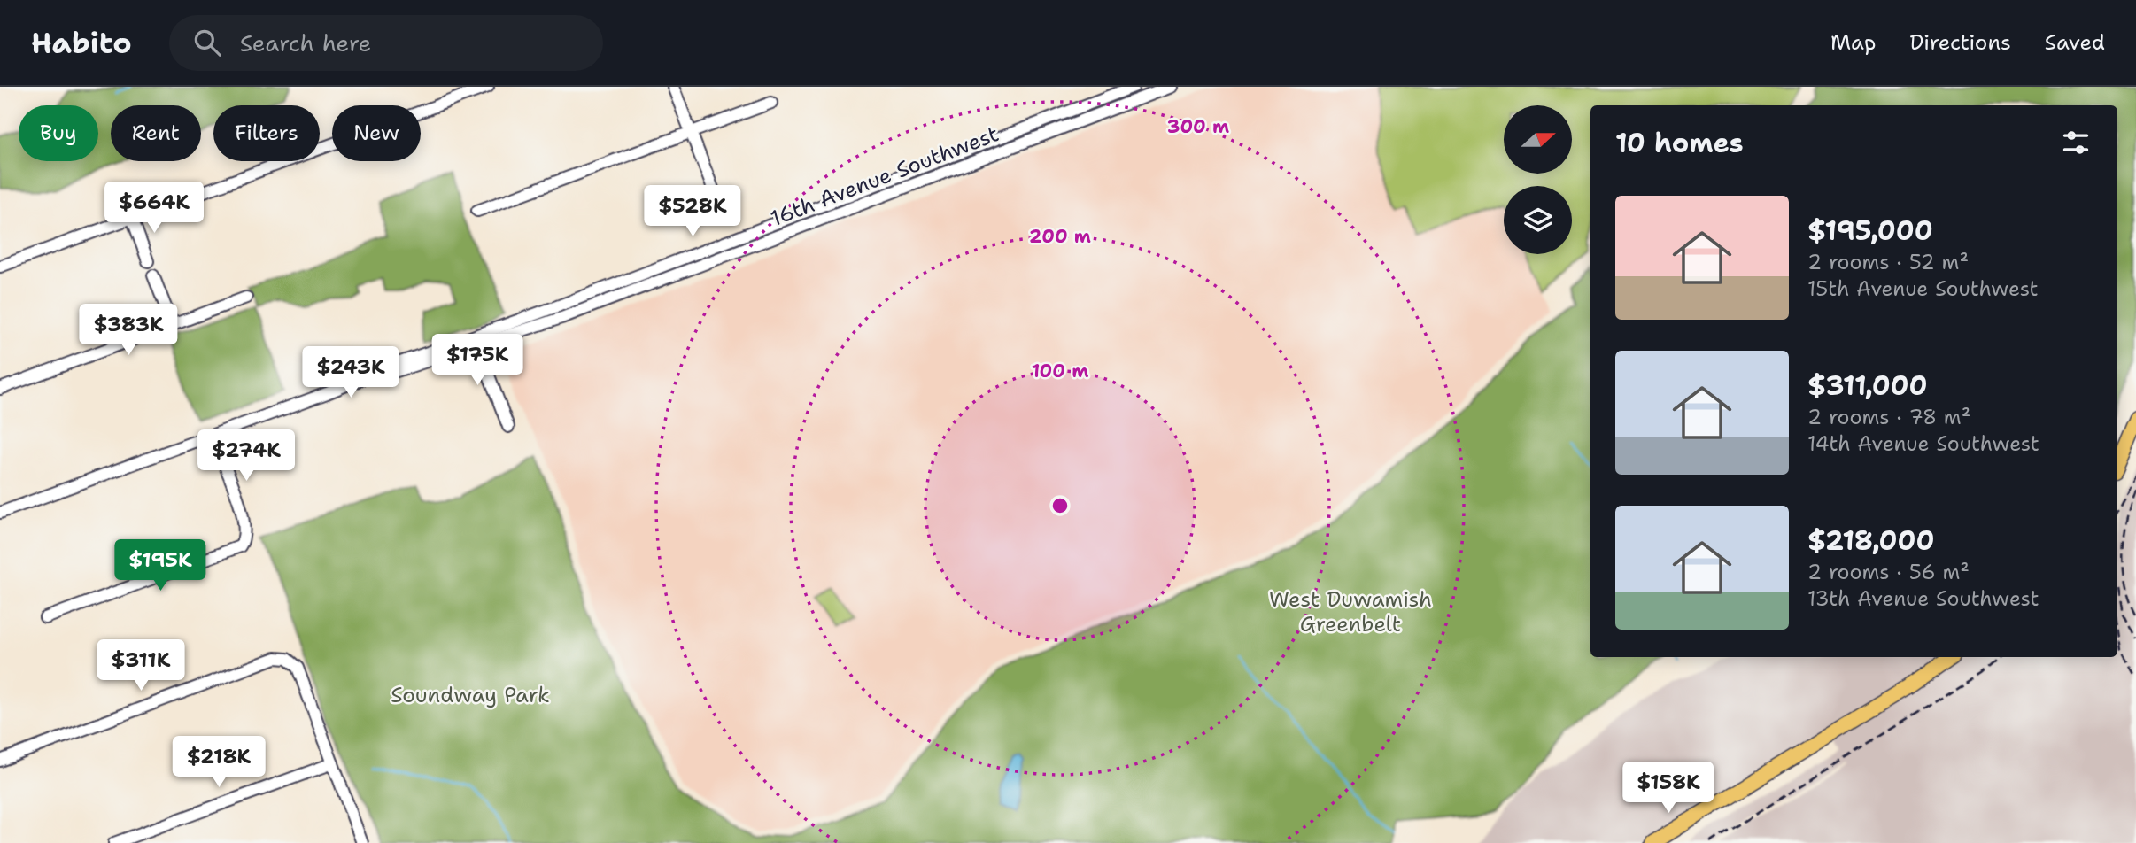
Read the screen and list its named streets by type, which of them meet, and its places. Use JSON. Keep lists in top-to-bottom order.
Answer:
{
  "streets": {
    "street": ["16th Avenue Southwest"]
  },
  "parks": ["West Duwamish Greenbelt", "Soundway Park"],
  "north": "right",
  "page": {
    "header": "Habito",
    "search": "Search here",
    "nav": ["Map", "Directions", "Saved"],
    "chip": [
      "Buy",
      "Rent",
      "Filters",
      "New"
    ],
    "heading": "10 homes",
    "list": [
      {
        "name": "$195,000",
        "note": "2 rooms · 52 m² · 15th Avenue Southwest"
      },
      {
        "name": "$311,000",
        "note": "2 rooms · 78 m² · 14th Avenue Southwest"
      },
      {
        "name": "$218,000",
        "note": "2 rooms · 56 m² · 13th Avenue Southwest"
      }
    ],
    "price": [
      "$664K",
      "$528K",
      "$383K",
      "$175K",
      "$243K",
      "$274K",
      "$195K",
      "$311K",
      "$218K",
      "$158K"
    ]
  },
  "rings": ["300 m", "200 m", "100 m"]
}
